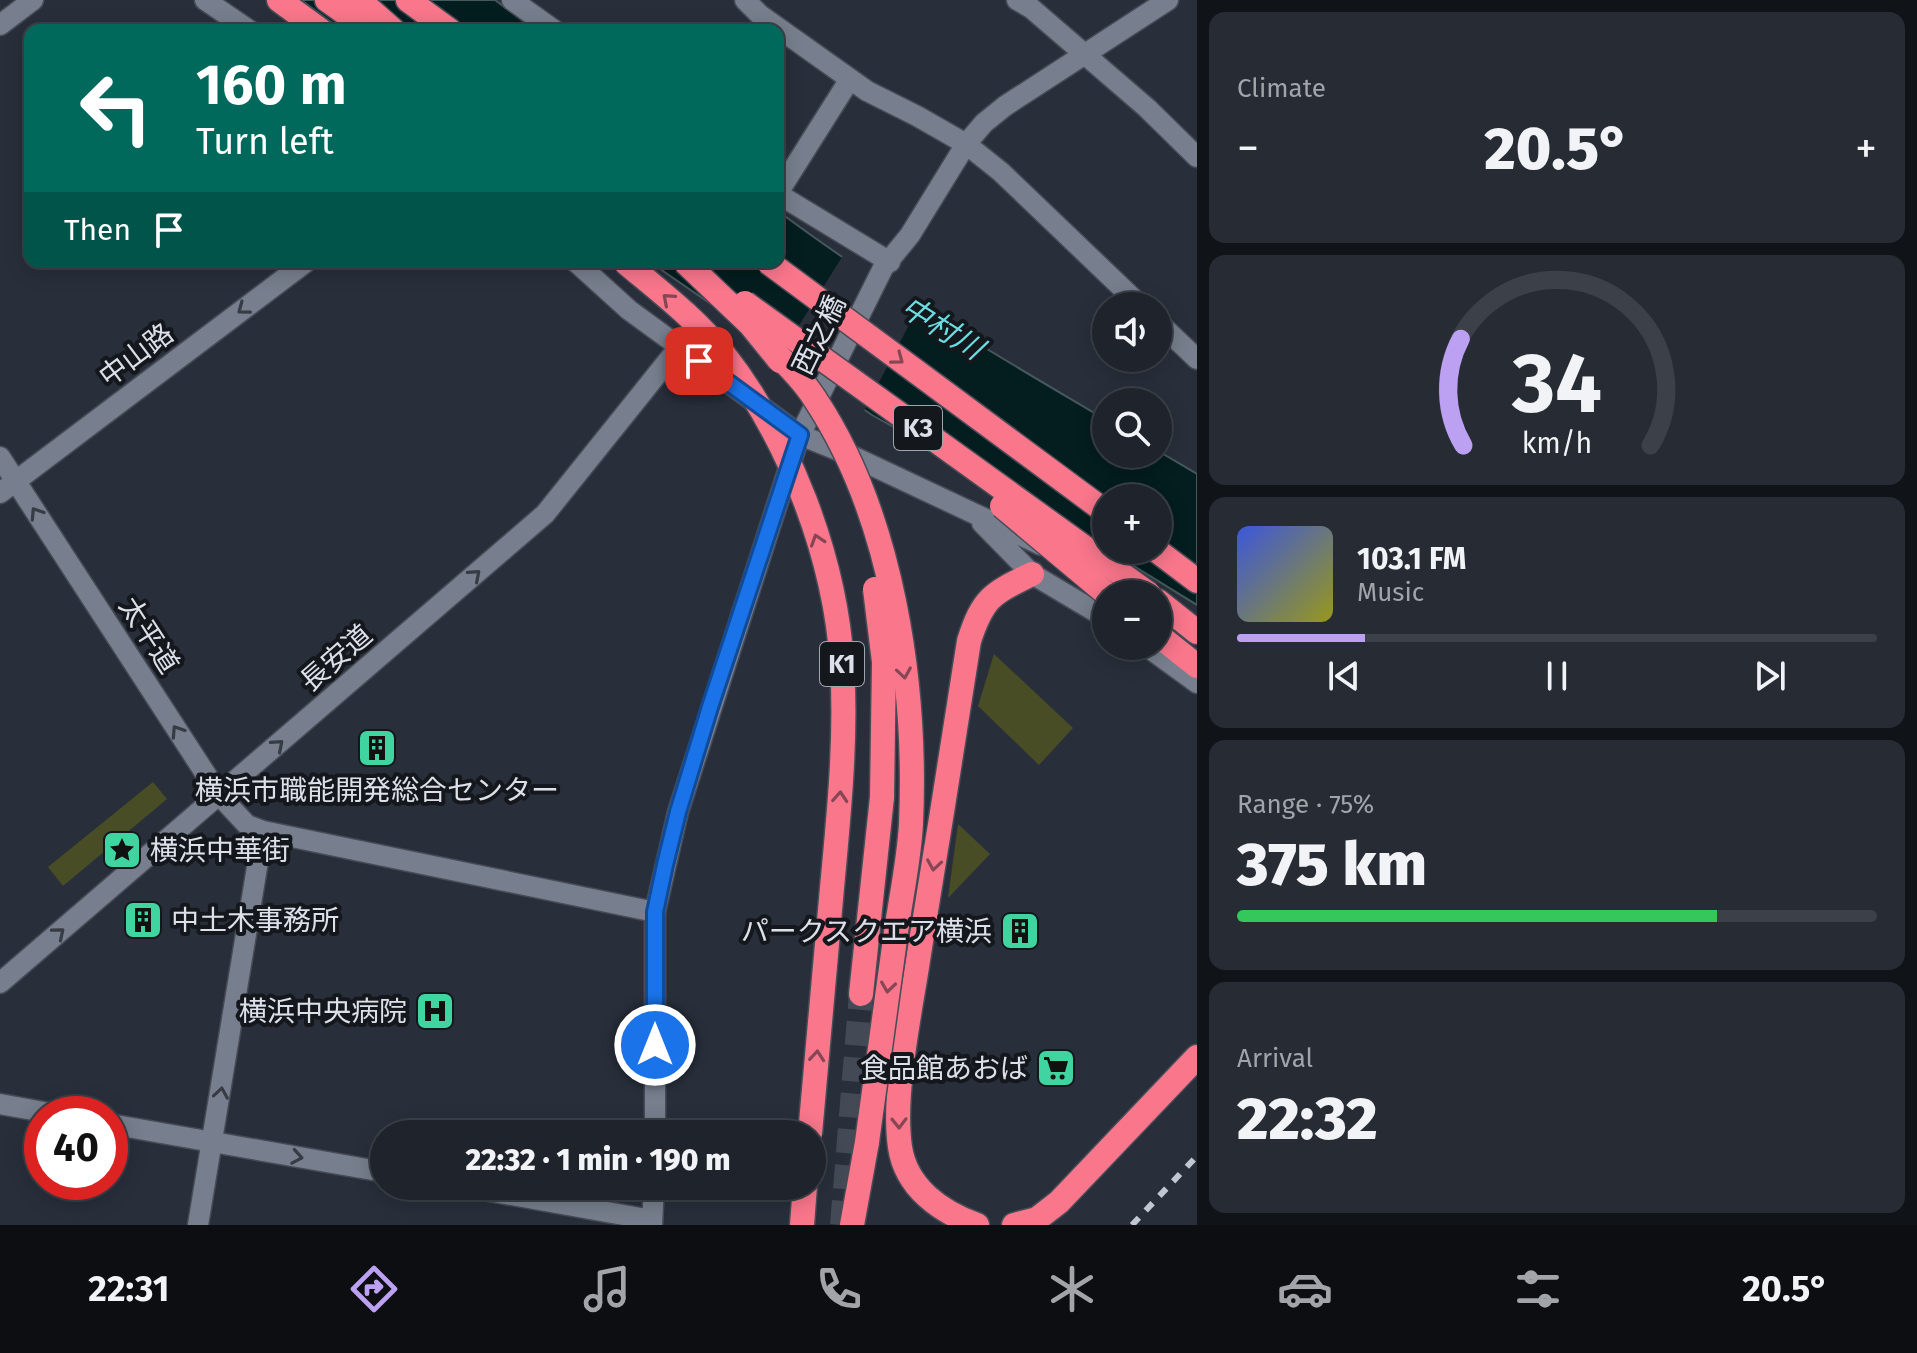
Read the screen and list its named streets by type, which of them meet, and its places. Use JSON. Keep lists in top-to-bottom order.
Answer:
{
  "streets": {
    "highway": ["K3", "K1"],
    "street": [
      "西之橋",
      "中山路",
      "太平道",
      "長安道"
    ]
  },
  "crossings": [
    ["中山路", "太平道"],
    ["太平道", "長安道"]
  ],
  "one_way": ["中山路", "太平道", "長安道"],
  "water": ["中村川"],
  "places": {
    "building": ["横浜市職能開発総合センター", "中土木事務所", "パークスクエア横浜"],
    "place": ["横浜中華街"],
    "hospital": ["横浜中央病院"],
    "supermarket": ["食品館あおば"]
  },
  "page": {
    "tile": [
      "Climate",
      ["Range · 75%", "375 km"],
      ["Arrival", "22:32"]
    ],
    "turn": ["160 m", "Turn left"],
    "heat": ["−", "20.5°", "+"],
    "then": "Then",
    "map_buttons": ["+", "−"],
    "song": ["103.1 FM", "Music"],
    "limit": "40",
    "trip": "22:32 · 1 min · 190 m",
    "tabs": ["22:31", "20.5°"],
    "gauge": ["34", "km/h"]
  }
}
